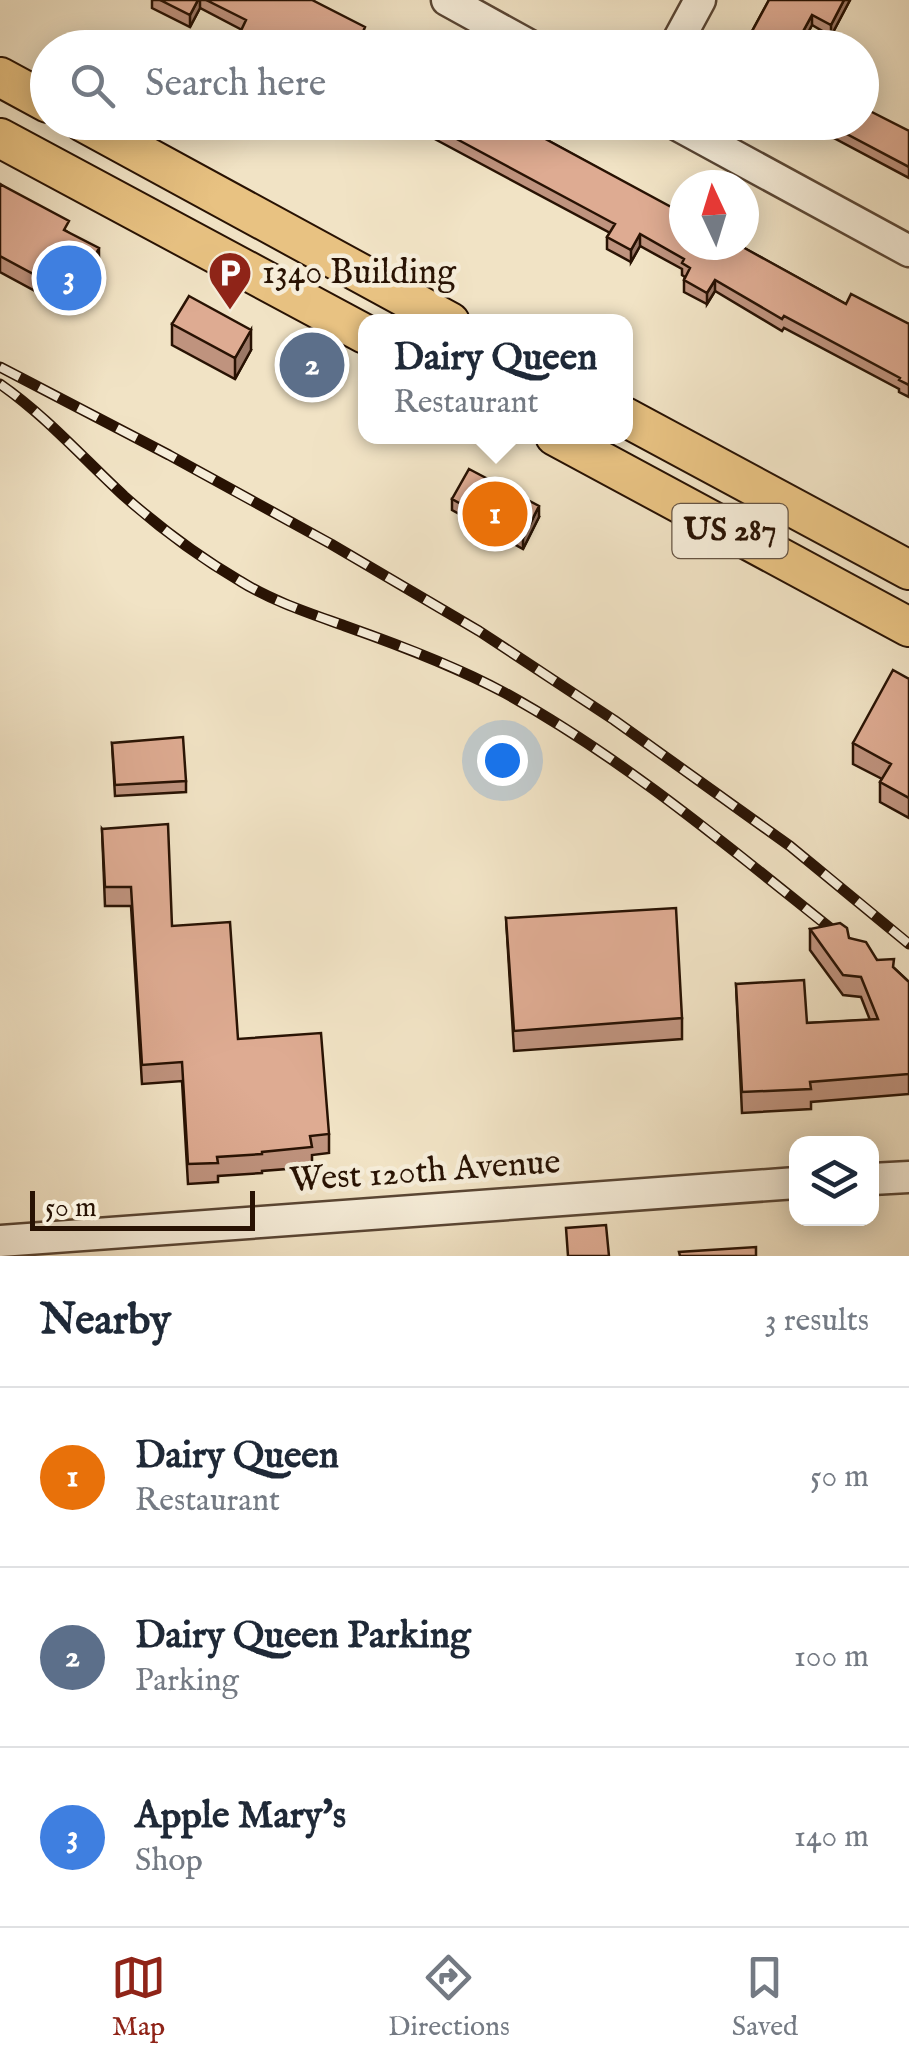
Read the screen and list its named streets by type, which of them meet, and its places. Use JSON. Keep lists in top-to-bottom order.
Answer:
{
  "streets": {
    "main road": ["US 287"],
    "street": ["West 120th Avenue"]
  },
  "places": {
    "parking": ["1340 Building"]
  },
  "scale_bar": "50 m",
  "north": "top",
  "page": {
    "search": "Search here",
    "pins": ["3", "2", "1"],
    "popup": ["Dairy Queen", "Restaurant"],
    "scale": "50 m",
    "heading": ["Nearby", "3 results"],
    "list": [
      {
        "mark": "1",
        "name": "Dairy Queen",
        "note": "Restaurant",
        "value": "50 m"
      },
      {
        "mark": "2",
        "name": "Dairy Queen Parking",
        "note": "Parking",
        "value": "100 m"
      },
      {
        "mark": "3",
        "name": "Apple Mary's",
        "note": "Shop",
        "value": "140 m"
      }
    ],
    "nav": ["Map", "Directions", "Saved"]
  }
}
